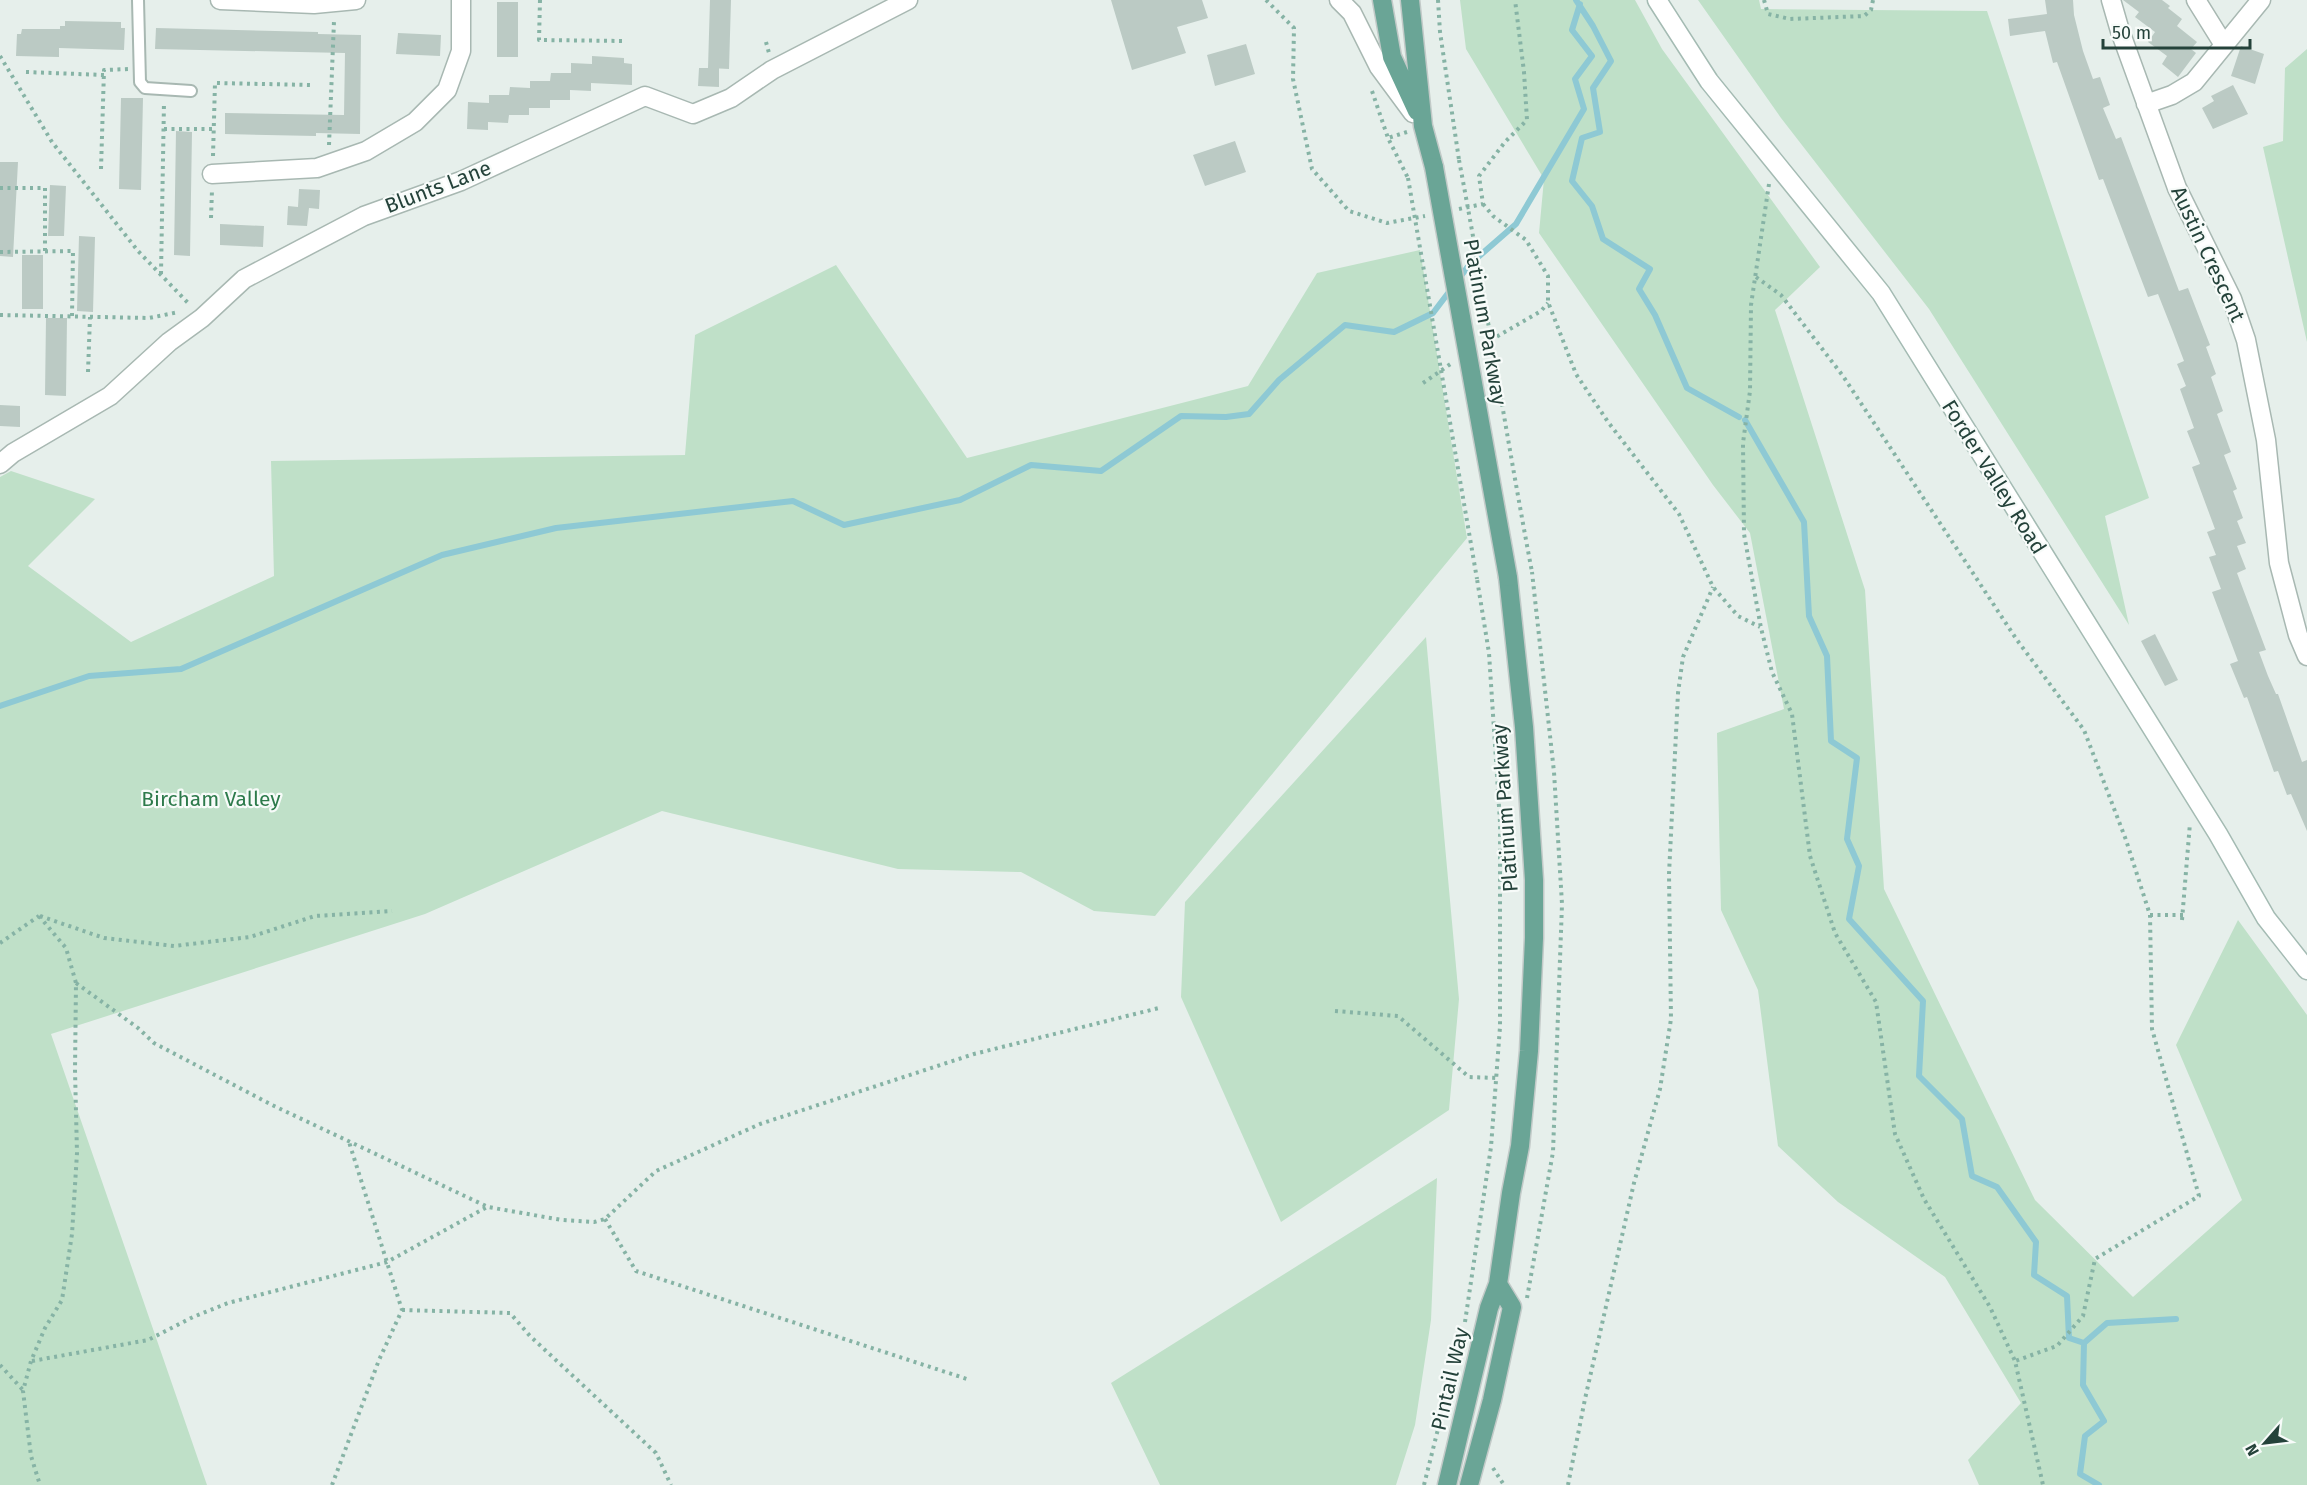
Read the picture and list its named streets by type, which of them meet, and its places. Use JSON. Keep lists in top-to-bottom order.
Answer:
{
  "streets": {
    "main road": ["Platinum Parkway", "Pintail Way"],
    "street": ["Blunts Lane", "Austin Crescent", "Forder Valley Road"]
  },
  "crossings": [
    ["Platinum Parkway", "Pintail Way"]
  ],
  "parks": ["Bircham Valley"],
  "scale_bar": "50 m",
  "north": "bottom left"
}
